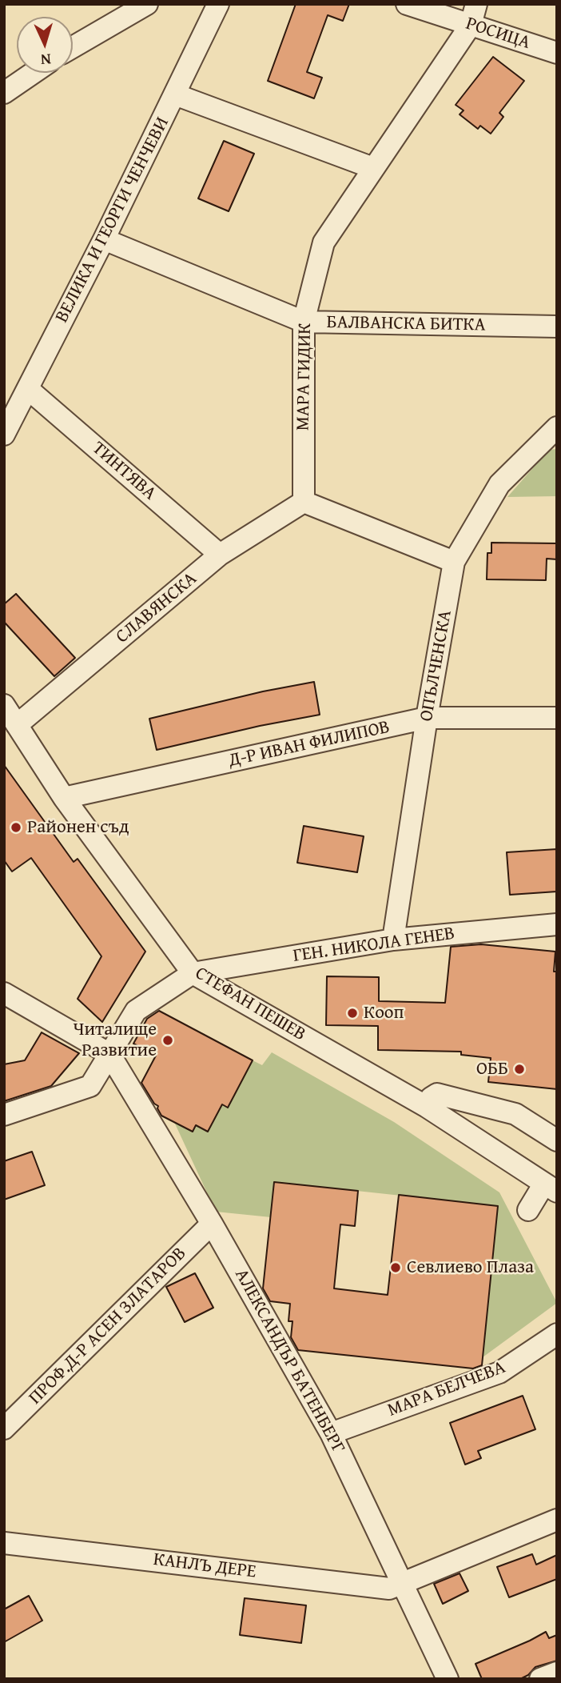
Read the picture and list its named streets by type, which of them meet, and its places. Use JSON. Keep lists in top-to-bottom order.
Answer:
{
  "streets": {
    "street": [
      "РОСИЦА",
      "ВЕЛИКА И ГЕОРГИ ЧЕНЧЕВИ",
      "БАЛВАНСКА БИТКА",
      "МАРА ГИДИК",
      "ТИНТЯВА",
      "СЛАВЯНСКА",
      "ОПЪЛЧЕНСКА",
      "Д-Р ИВАН ФИЛИПОВ",
      "ГЕН. НИКОЛА ГЕНЕВ",
      "СТЕФАН ПЕШЕВ",
      "ПРОФ.Д-Р АСЕН ЗЛАТАРОВ",
      "АЛЕКСАНДЪР БАТЕНБЕРГ",
      "МАРА БЕЛЧЕВА",
      "КАНЛЪ ДЕРЕ"
    ]
  },
  "crossings": [
    ["РОСИЦА", "МАРА ГИДИК"],
    ["ВЕЛИКА И ГЕОРГИ ЧЕНЧЕВИ", "БАЛВАНСКА БИТКА"],
    ["ВЕЛИКА И ГЕОРГИ ЧЕНЧЕВИ", "ТИНТЯВА"],
    ["БАЛВАНСКА БИТКА", "МАРА ГИДИК"],
    ["МАРА ГИДИК", "СЛАВЯНСКА"],
    ["ТИНТЯВА", "СЛАВЯНСКА"],
    ["СЛАВЯНСКА", "СТЕФАН ПЕШЕВ"],
    ["ОПЪЛЧЕНСКА", "Д-Р ИВАН ФИЛИПОВ"],
    ["ОПЪЛЧЕНСКА", "ГЕН. НИКОЛА ГЕНЕВ"],
    ["Д-Р ИВАН ФИЛИПОВ", "СТЕФАН ПЕШЕВ"],
    ["ГЕН. НИКОЛА ГЕНЕВ", "СТЕФАН ПЕШЕВ"],
    ["ПРОФ.Д-Р АСЕН ЗЛАТАРОВ", "АЛЕКСАНДЪР БАТЕНБЕРГ"],
    ["АЛЕКСАНДЪР БАТЕНБЕРГ", "МАРА БЕЛЧЕВА"],
    ["АЛЕКСАНДЪР БАТЕНБЕРГ", "КАНЛЪ ДЕРЕ"]
  ],
  "places": [
    "Районен съд",
    "Кооп",
    "Читалище Развитие",
    "ОББ",
    "Севлиево Плаза"
  ],
  "north": "bottom"
}
